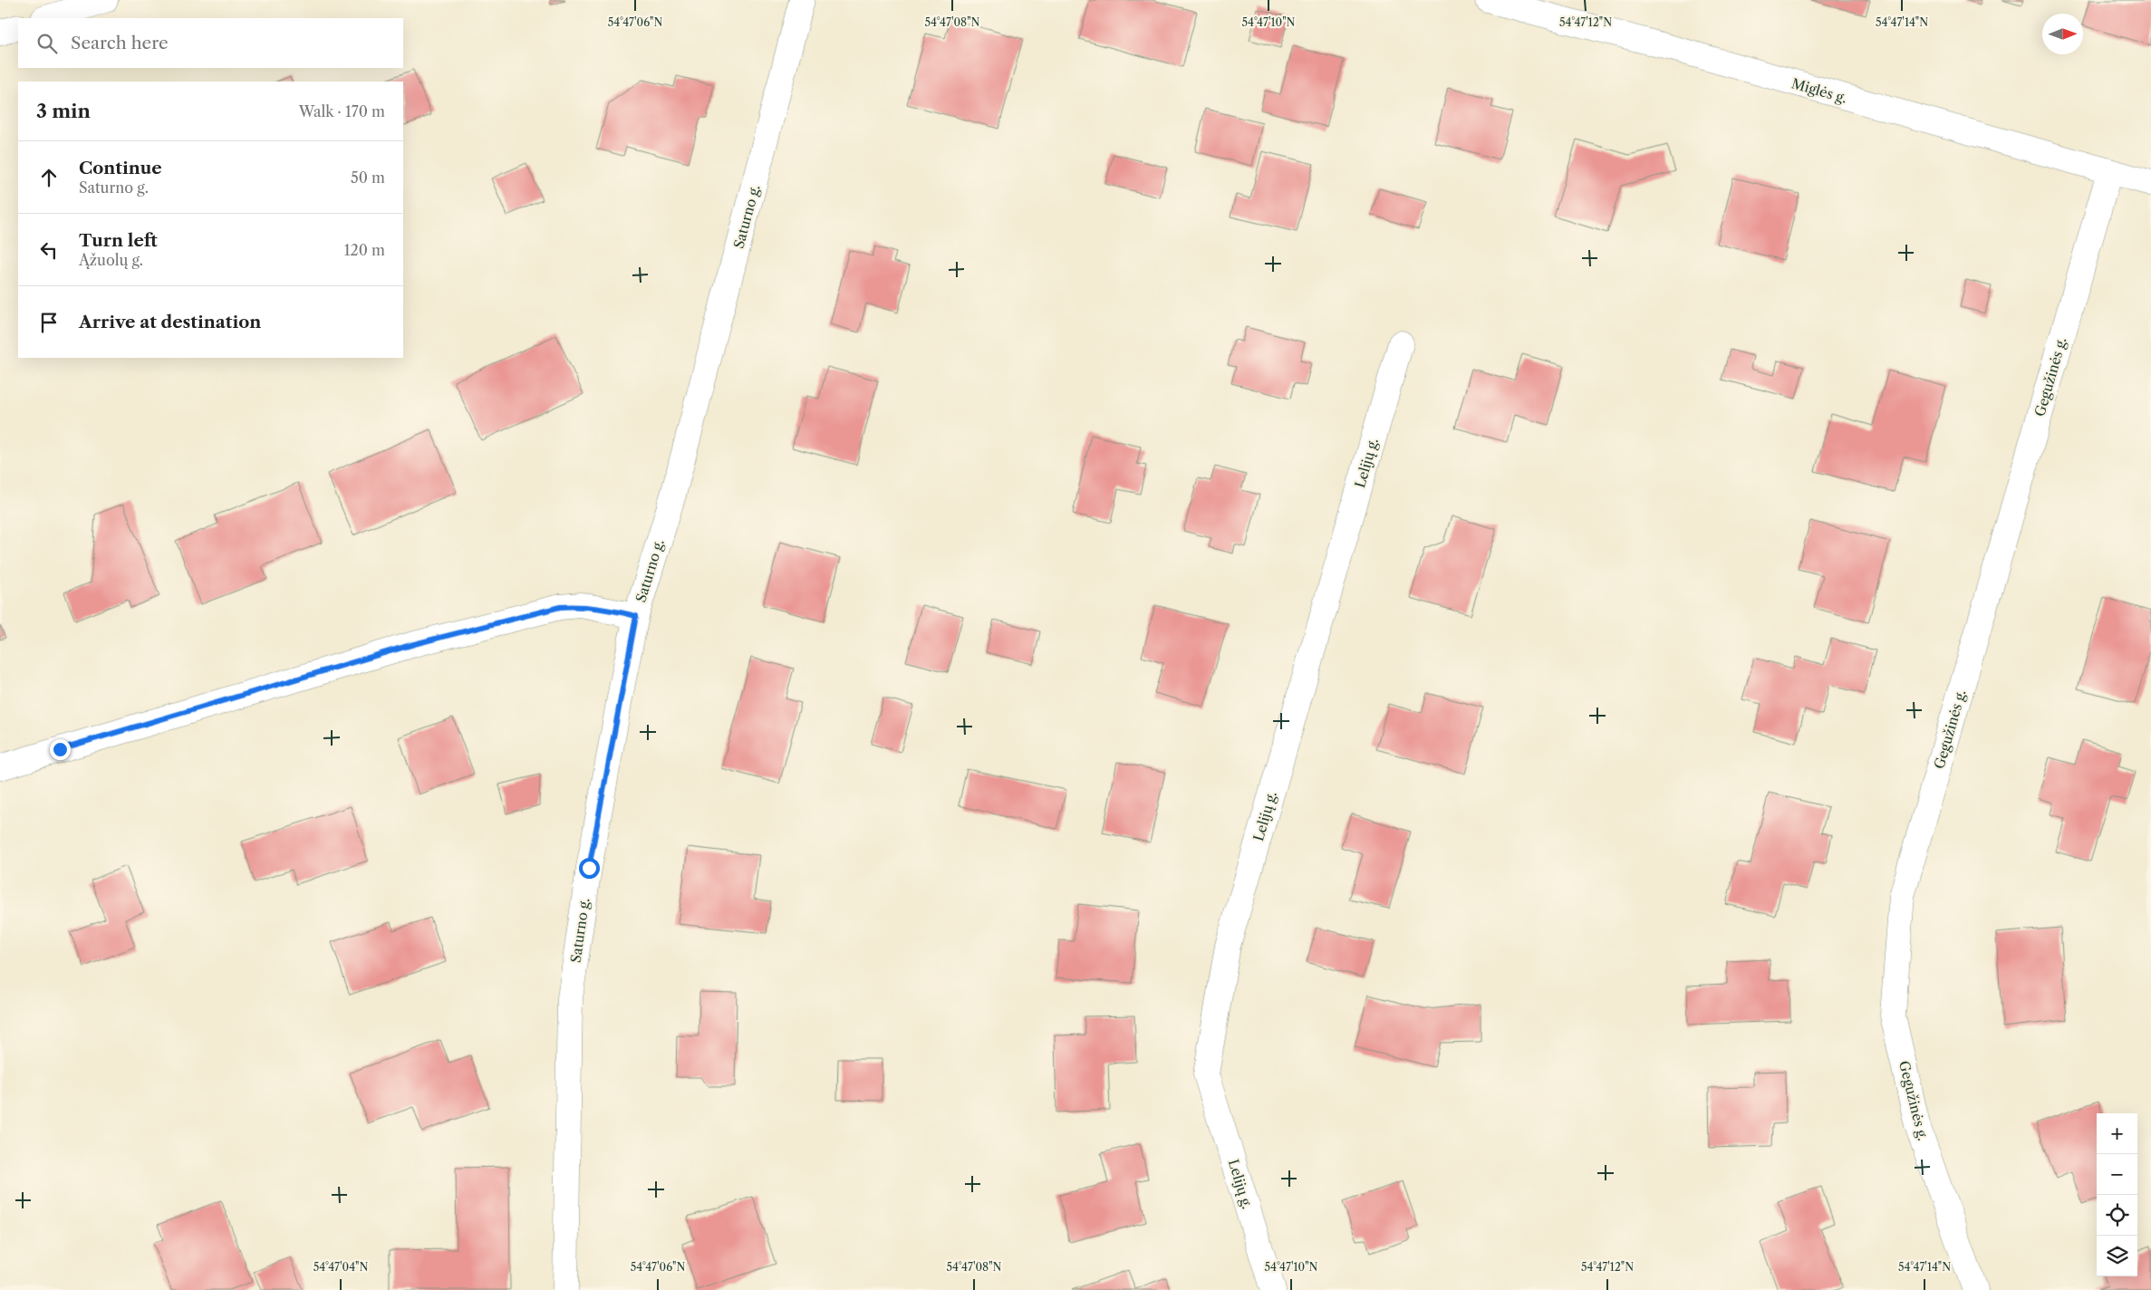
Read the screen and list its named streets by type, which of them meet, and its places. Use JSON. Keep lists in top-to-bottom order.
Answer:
{
  "streets": {
    "street": [
      "Miglės g.",
      "Saturno g.",
      "Gegužinės g.",
      "Lelijų g."
    ]
  },
  "crossings": [
    ["Miglės g.", "Gegužinės g."]
  ],
  "north": "right",
  "page": {
    "search": "Search here",
    "heading": ["3 min", "Walk · 170 m"],
    "list": [
      ["Continue", "Saturno g.", "50 m"],
      ["Turn left", "Ąžuolų g.", "120 m"],
      "Arrive at destination"
    ],
    "map_buttons": ["+", "−"]
  },
  "coordinates": [
    "54°47'06\"N",
    "54°47'08\"N",
    "54°47'10\"N",
    "54°47'12\"N",
    "54°47'14\"N",
    "54°47'04\"N"
  ]
}
